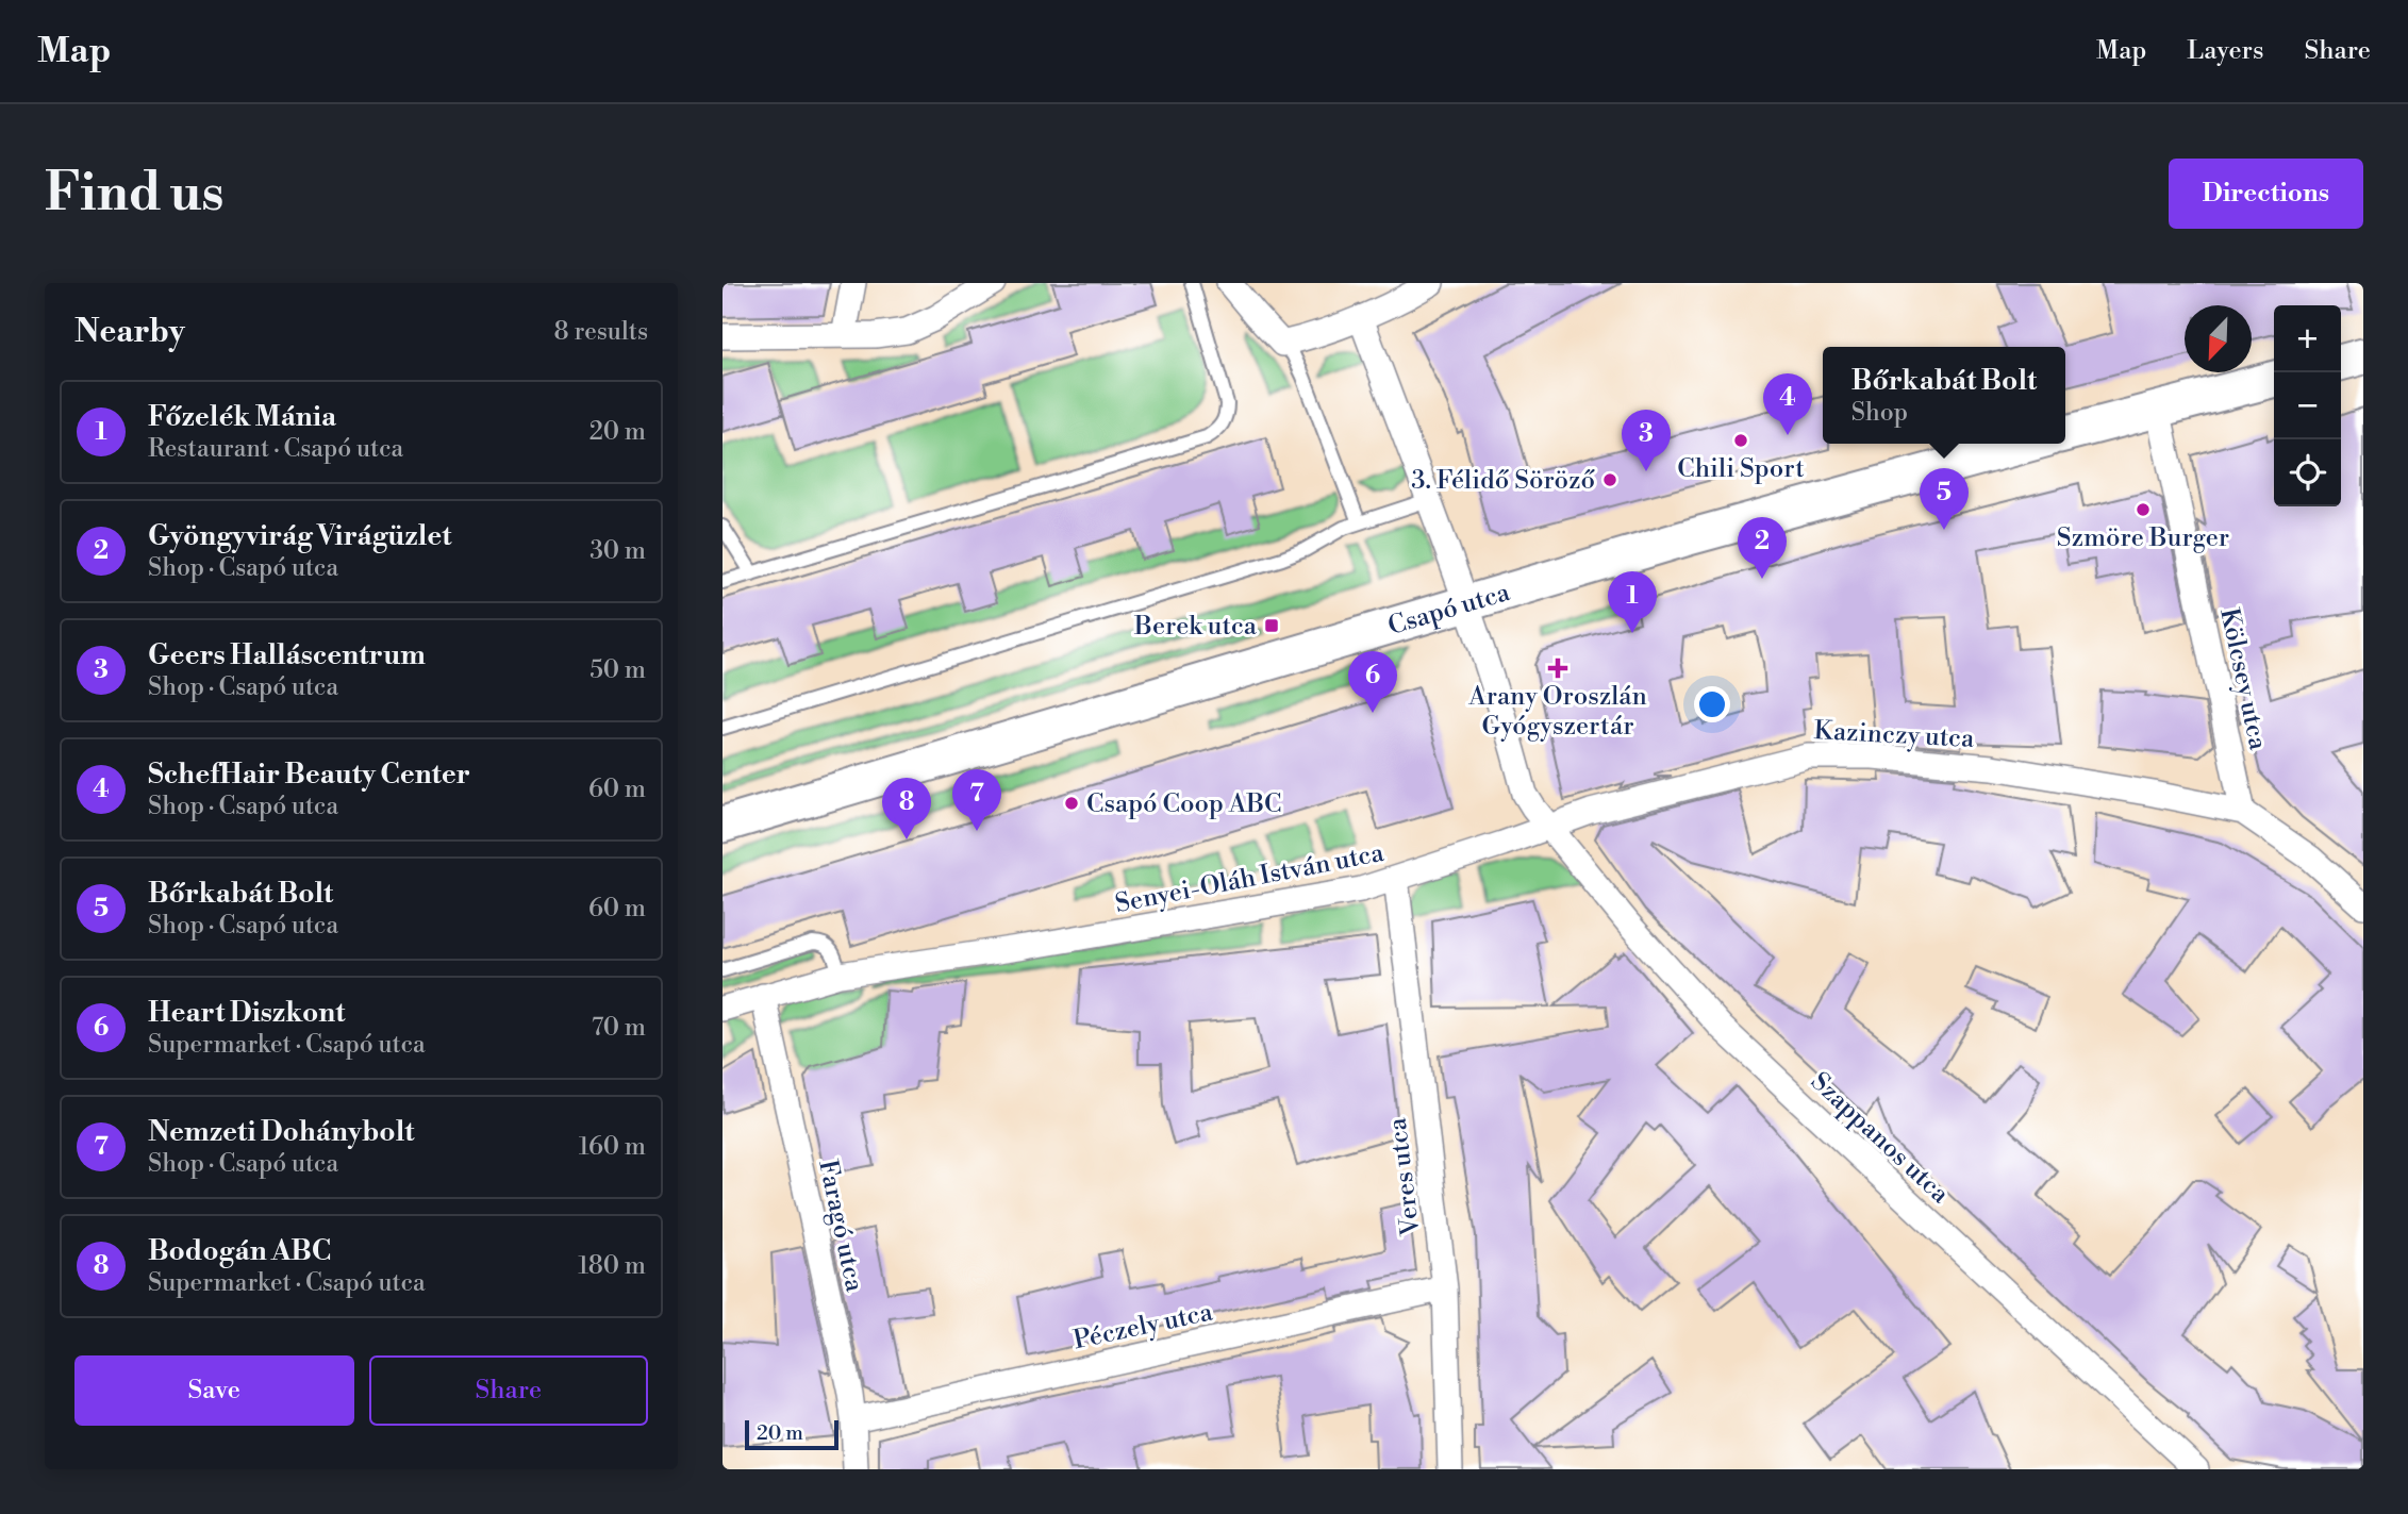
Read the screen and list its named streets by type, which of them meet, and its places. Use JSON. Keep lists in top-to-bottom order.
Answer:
{
  "streets": {
    "street": [
      "Csapó utca",
      "Kölcsey utca",
      "Kazinczy utca",
      "Senyei-Oláh István utca",
      "Szappanos utca",
      "Veres utca",
      "Faragó utca",
      "Péczely utca"
    ]
  },
  "crossings": [
    ["Kölcsey utca", "Kazinczy utca"],
    ["Kazinczy utca", "Senyei-Oláh István utca"],
    ["Kazinczy utca", "Szappanos utca"],
    ["Senyei-Oláh István utca", "Szappanos utca"],
    ["Senyei-Oláh István utca", "Veres utca"],
    ["Senyei-Oláh István utca", "Faragó utca"],
    ["Veres utca", "Péczely utca"],
    ["Faragó utca", "Péczely utca"]
  ],
  "places": {
    "other": [
      "Chili Sport",
      "3. Félidő Söröző",
      "Szmöre Burger",
      "Csapó Coop ABC"
    ],
    "transit": ["Berek utca"],
    "health": ["Arany Oroszlán Gyógyszertár"]
  },
  "scale_bar": "20 m",
  "north": "bottom left",
  "page": {
    "header": "Map",
    "nav": ["Map", "Layers", "Share"],
    "buttons": [
      "Directions",
      ["Save", "Share"]
    ],
    "title": "Find us",
    "heading": ["Nearby", "8 results"],
    "map_buttons": ["+", "−"],
    "popup": ["Bőrkabát Bolt", "Shop"],
    "pins": [
      "4",
      "3",
      "5",
      "2",
      "1",
      "6",
      "7",
      "8"
    ],
    "list": [
      {
        "mark": "1",
        "name": "Főzelék Mánia",
        "note": "Restaurant · Csapó utca",
        "value": "20 m"
      },
      {
        "mark": "2",
        "name": "Gyöngyvirág Virágüzlet",
        "note": "Shop · Csapó utca",
        "value": "30 m"
      },
      {
        "mark": "3",
        "name": "Geers Halláscentrum",
        "note": "Shop · Csapó utca",
        "value": "50 m"
      },
      {
        "mark": "4",
        "name": "SchefHair Beauty Center",
        "note": "Shop · Csapó utca",
        "value": "60 m"
      },
      {
        "mark": "5",
        "name": "Bőrkabát Bolt",
        "note": "Shop · Csapó utca",
        "value": "60 m"
      },
      {
        "mark": "6",
        "name": "Heart Diszkont",
        "note": "Supermarket · Csapó utca",
        "value": "70 m"
      },
      {
        "mark": "7",
        "name": "Nemzeti Dohánybolt",
        "note": "Shop · Csapó utca",
        "value": "160 m"
      },
      {
        "mark": "8",
        "name": "Bodogán ABC",
        "note": "Supermarket · Csapó utca",
        "value": "180 m"
      }
    ],
    "scale": "20 m"
  }
}
